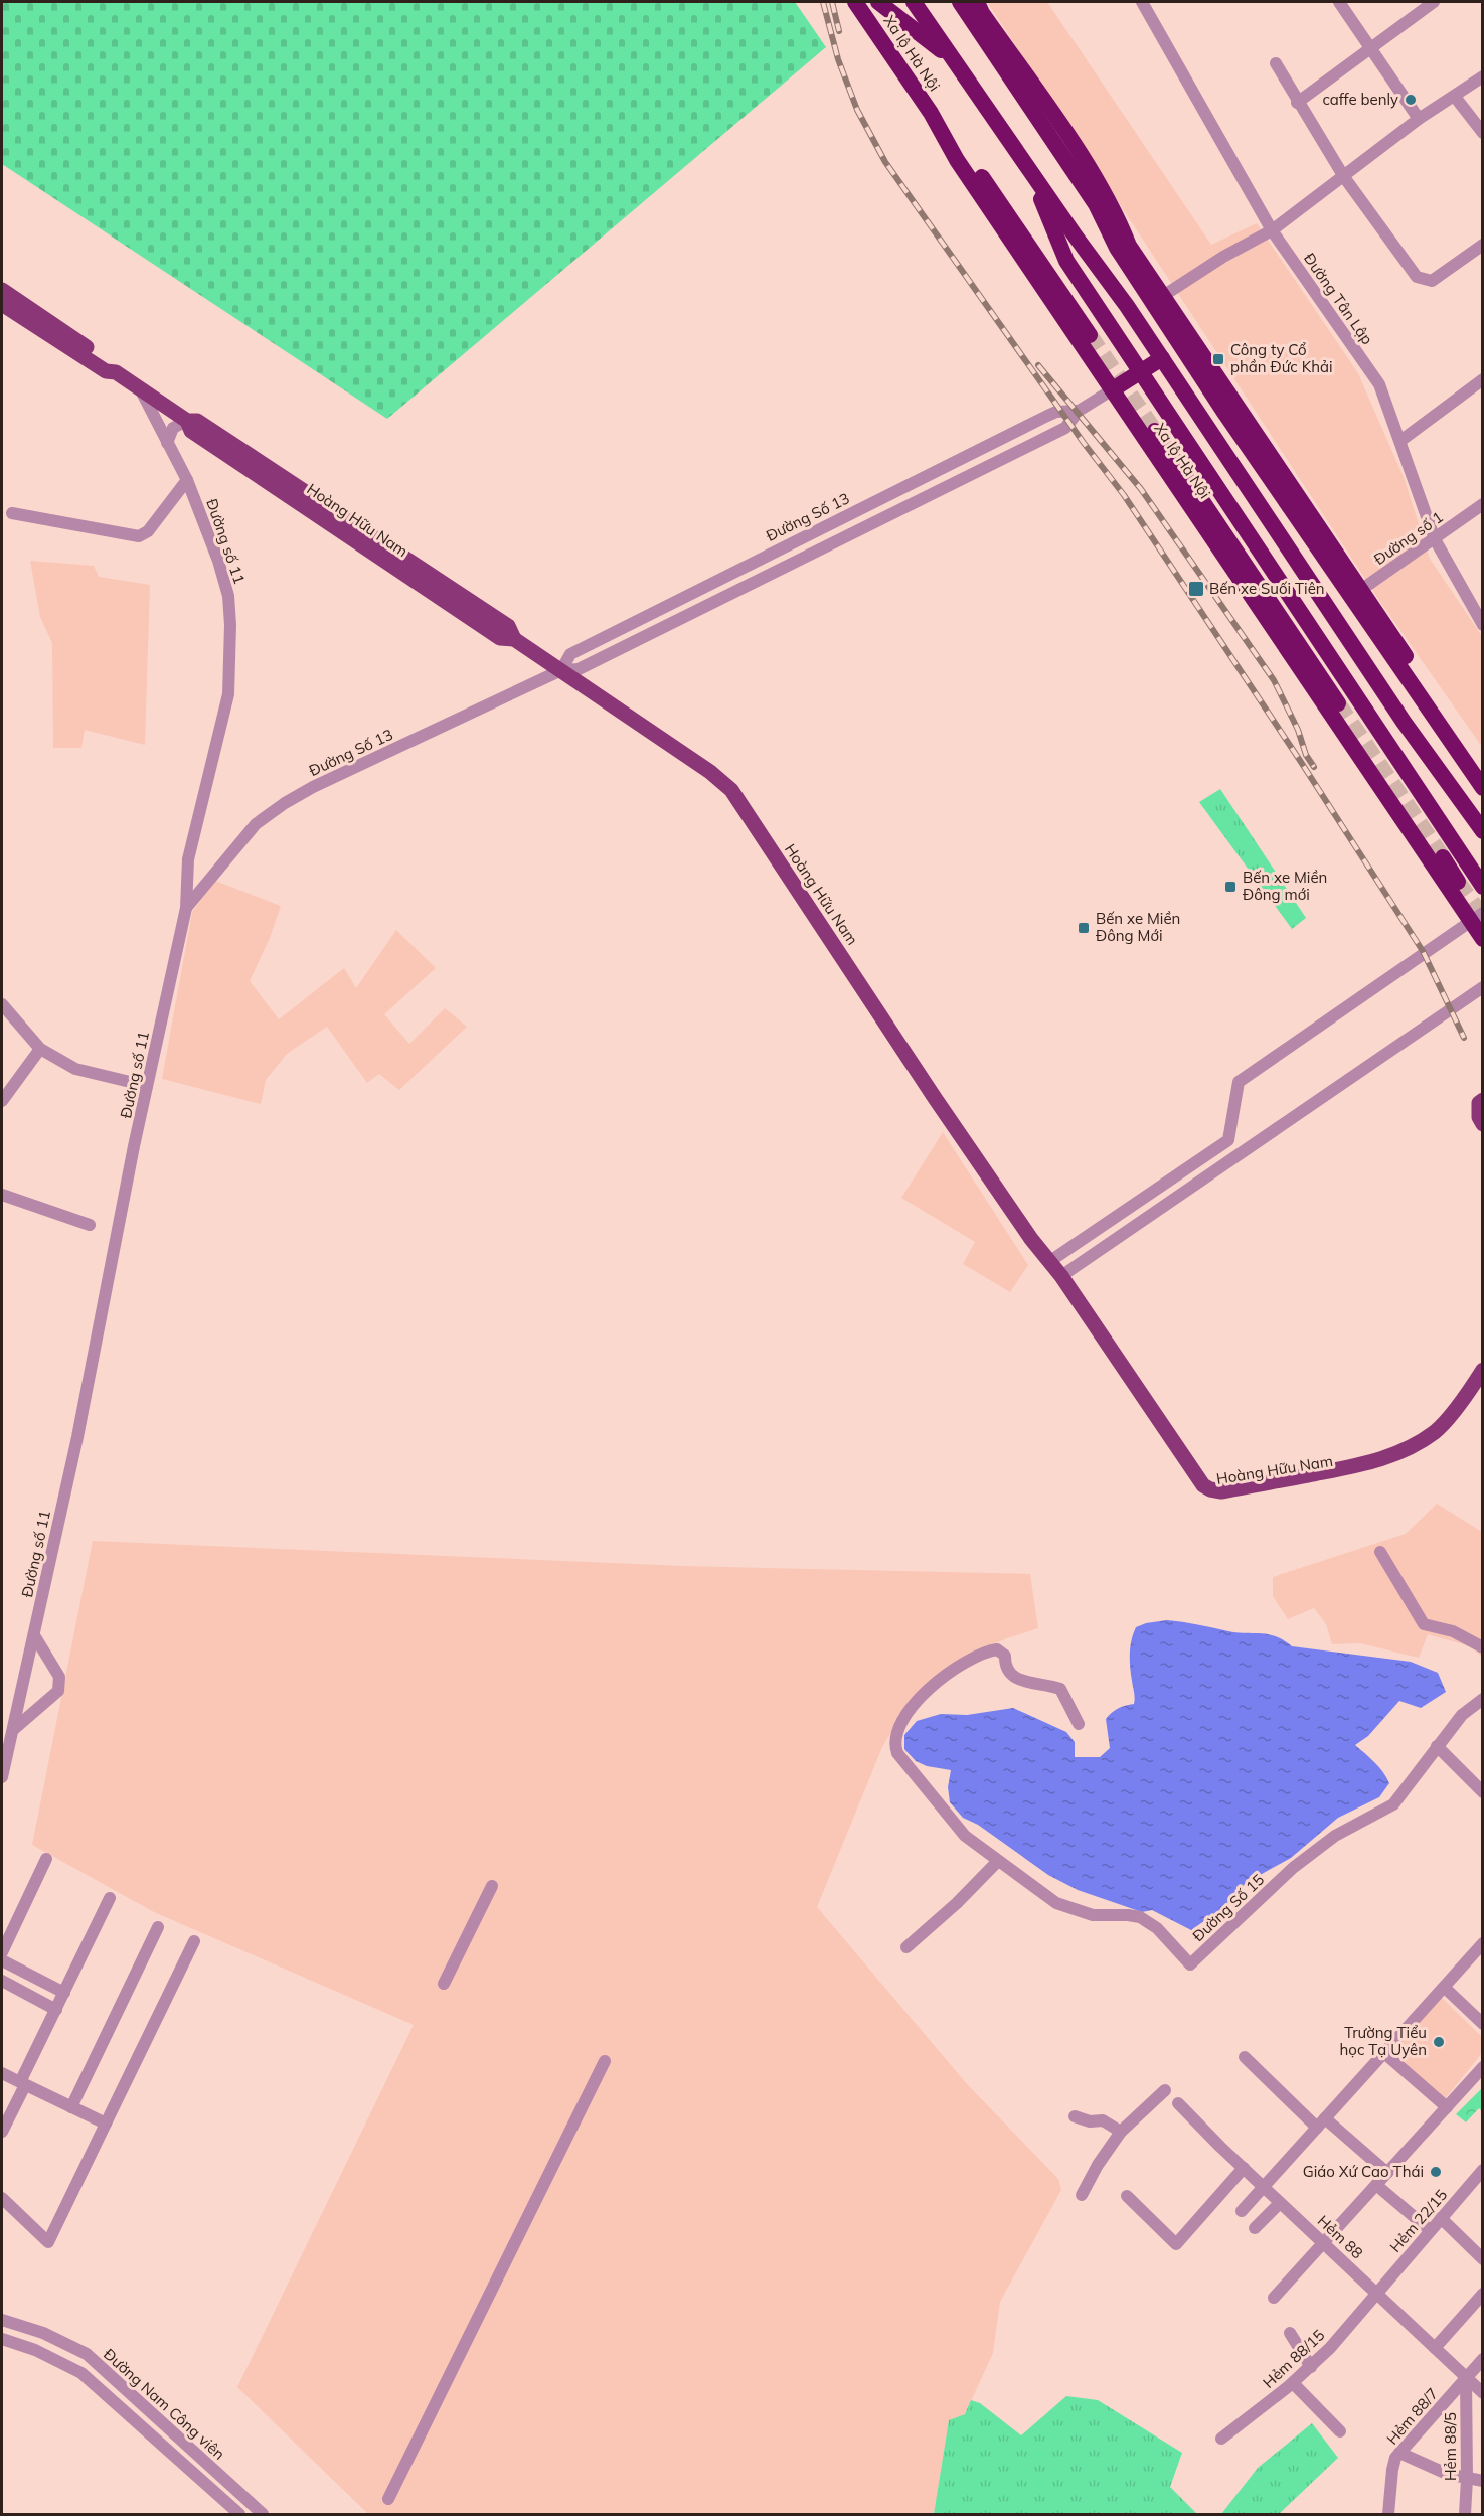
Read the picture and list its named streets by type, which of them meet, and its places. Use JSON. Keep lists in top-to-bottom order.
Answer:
{
  "streets": {
    "highway": ["Xa lộ Hà Nội"],
    "main road": ["Hoàng Hữu Nam"],
    "street": [
      "Đường Tân Lập",
      "Đường Số 13",
      "Đường số 1",
      "Đường số 11",
      "Đường Số 15",
      "Hẻm 22/15",
      "Hẻm 88",
      "Hẻm 88/15",
      "Đường Nam Công viên",
      "Hẻm 88/7",
      "Hẻm 88/5"
    ]
  },
  "crossings": [
    ["Xa lộ Hà Nội", "Đường Số 13"],
    ["Đường Tân Lập", "Đường số 1"],
    ["Đường Số 13", "Hoàng Hữu Nam"],
    ["Đường Số 13", "Đường số 11"],
    ["Hoàng Hữu Nam", "Đường số 11"],
    ["Hẻm 22/15", "Hẻm 88"],
    ["Hẻm 22/15", "Hẻm 88/15"],
    ["Hẻm 88", "Hẻm 88/15"],
    ["Hẻm 88", "Hẻm 88/7"],
    ["Hẻm 88", "Hẻm 88/5"],
    ["Hẻm 88/7", "Hẻm 88/5"]
  ],
  "places": {
    "other": ["caffe benly", "Trường Tiểu học Tạ Uyên", "Giáo Xứ Cao Thái"],
    "transit": [
      "Công ty Cổ phần Đức Khải",
      "Bến xe Suối Tiên",
      "Bến xe Miền Đông mới",
      "Bến xe Miền Đông Mới"
    ]
  }
}
